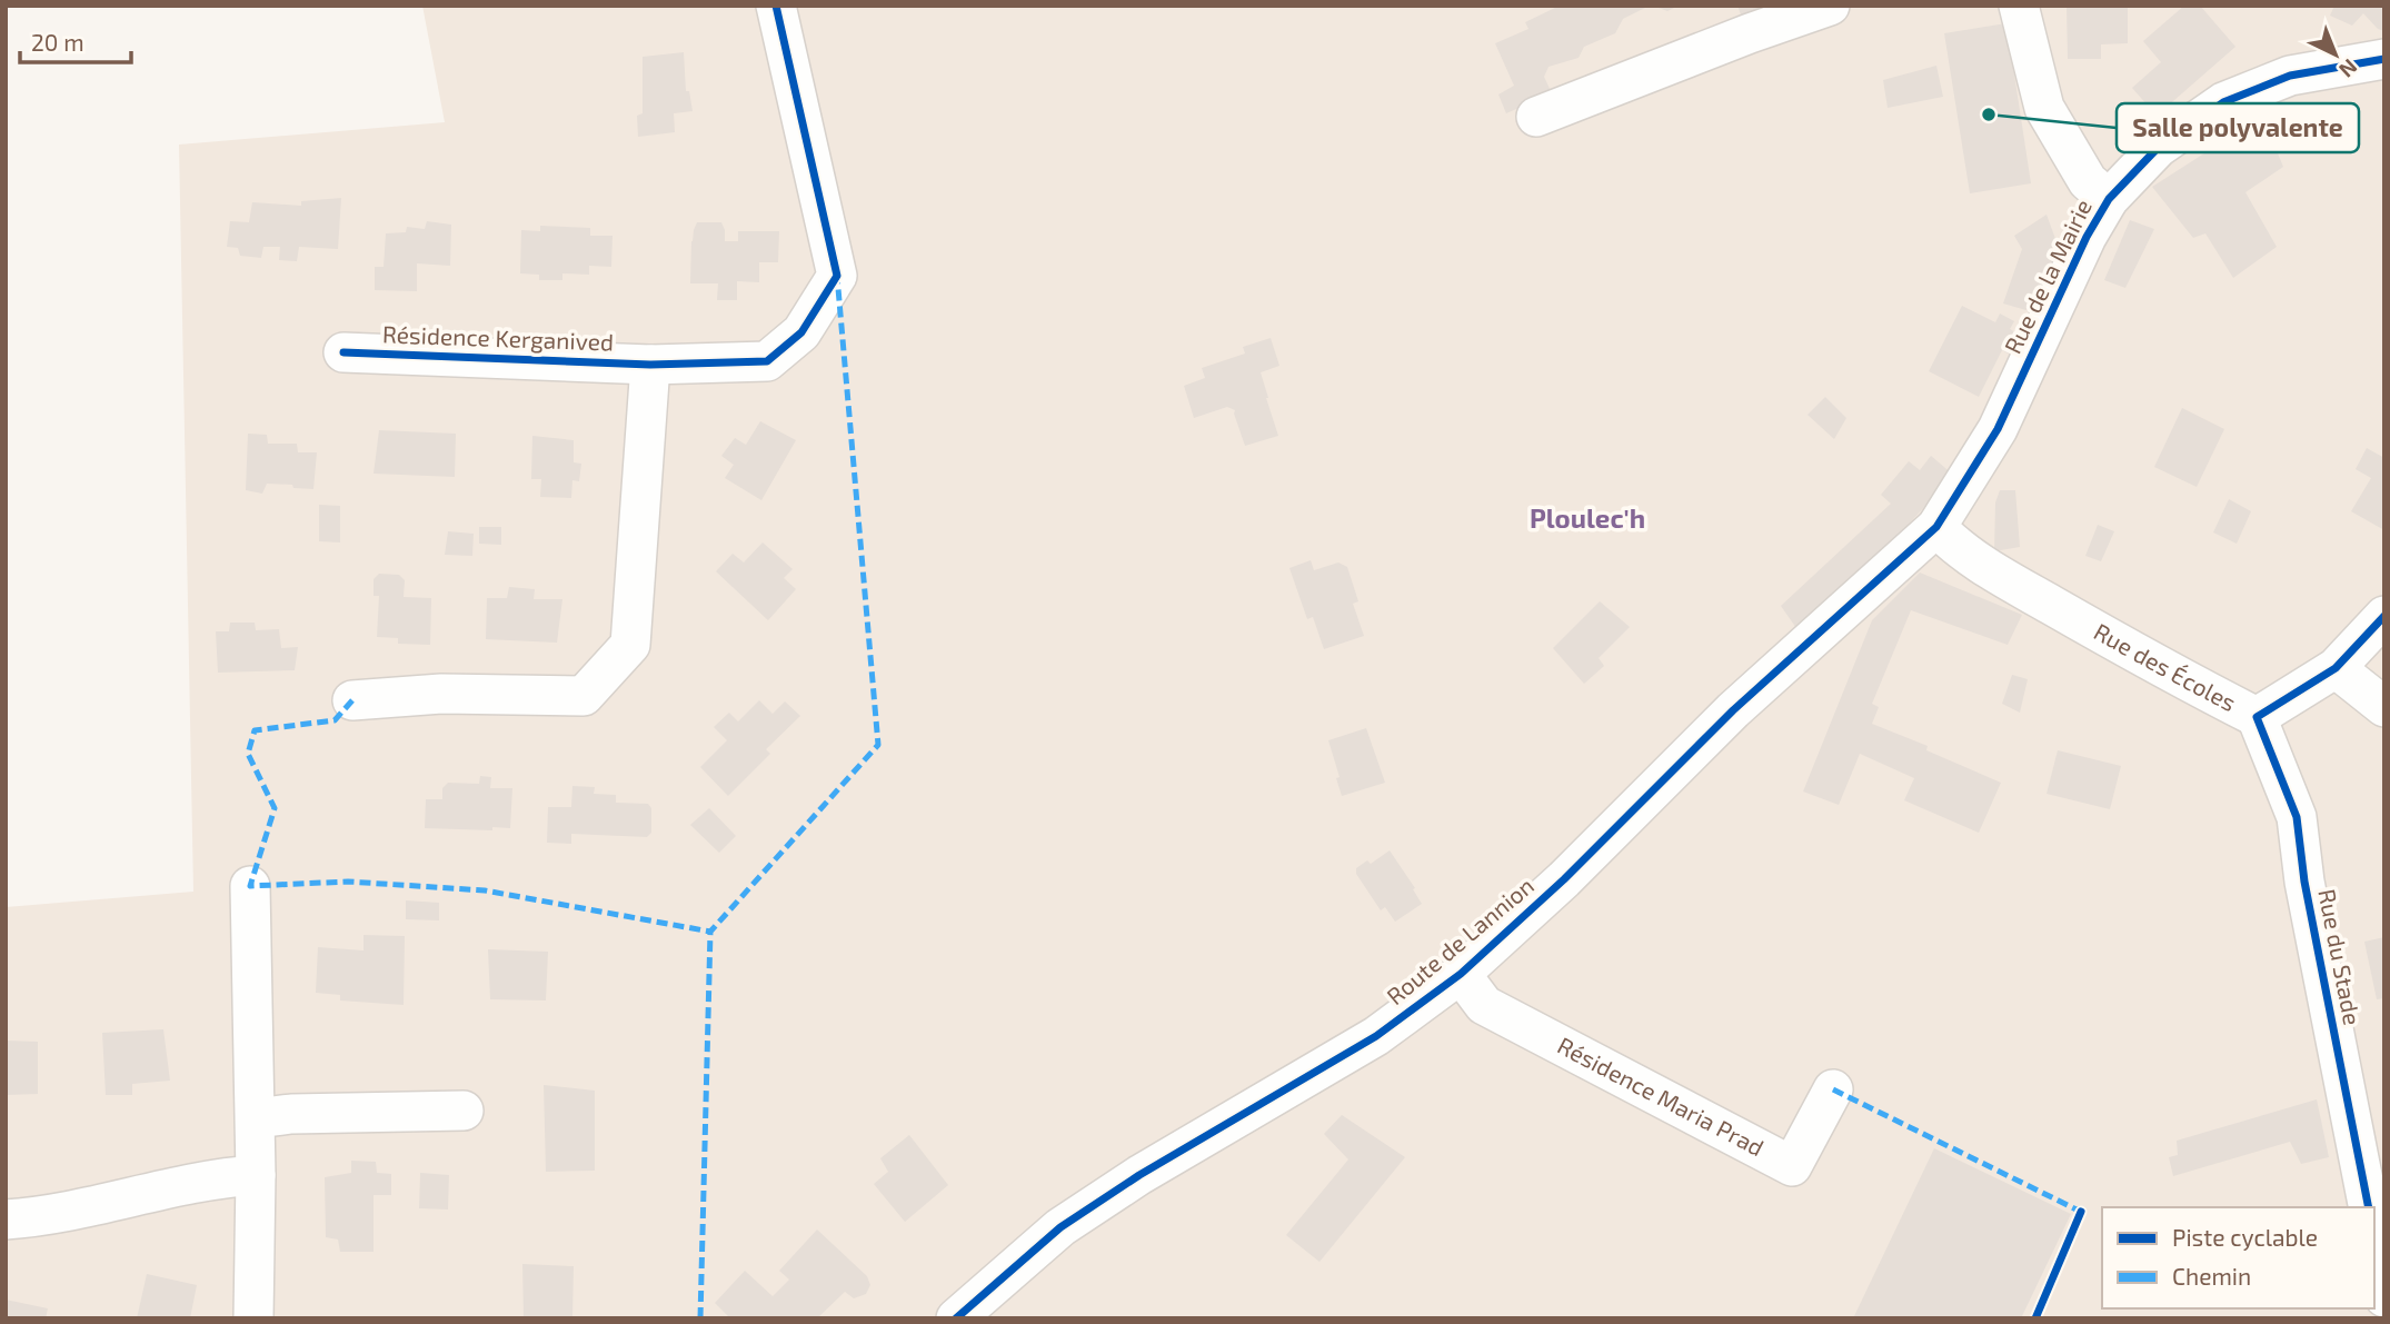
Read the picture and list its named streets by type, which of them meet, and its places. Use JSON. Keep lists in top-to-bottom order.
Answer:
{
  "streets": {
    "street": [
      "Rue de la Mairie",
      "Résidence Kerganived",
      "Rue des Écoles",
      "Route de Lannion",
      "Rue du Stade",
      "Résidence Maria Prad"
    ]
  },
  "crossings": [
    ["Rue de la Mairie", "Rue des Écoles"],
    ["Rue de la Mairie", "Route de Lannion"],
    ["Rue des Écoles", "Route de Lannion"],
    ["Rue des Écoles", "Rue du Stade"],
    ["Route de Lannion", "Résidence Maria Prad"]
  ],
  "districts": ["Ploulec'h"],
  "places": ["Salle polyvalente"],
  "legend": ["Piste cyclable", "Chemin"],
  "scale_bar": "20 m",
  "north": "bottom right"
}
